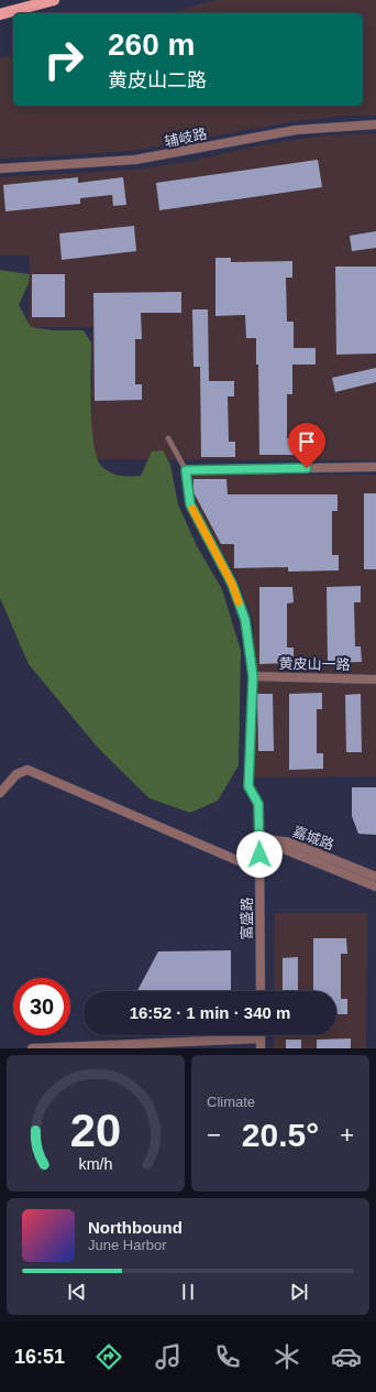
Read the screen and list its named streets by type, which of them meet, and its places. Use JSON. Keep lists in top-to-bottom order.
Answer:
{
  "streets": {
    "street": [
      "辅岐路",
      "黄皮山一路",
      "嘉城路",
      "富盛路"
    ]
  },
  "crossings": [
    ["嘉城路", "富盛路"]
  ],
  "page": {
    "turn": ["260 m", "黄皮山二路"],
    "limit": "30",
    "trip": "16:52 · 1 min · 340 m",
    "tile": "Climate",
    "heat": ["−", "20.5°", "+"],
    "song": ["Northbound", "June Harbor"],
    "tabs": "16:51",
    "gauge": ["20", "km/h"]
  }
}
